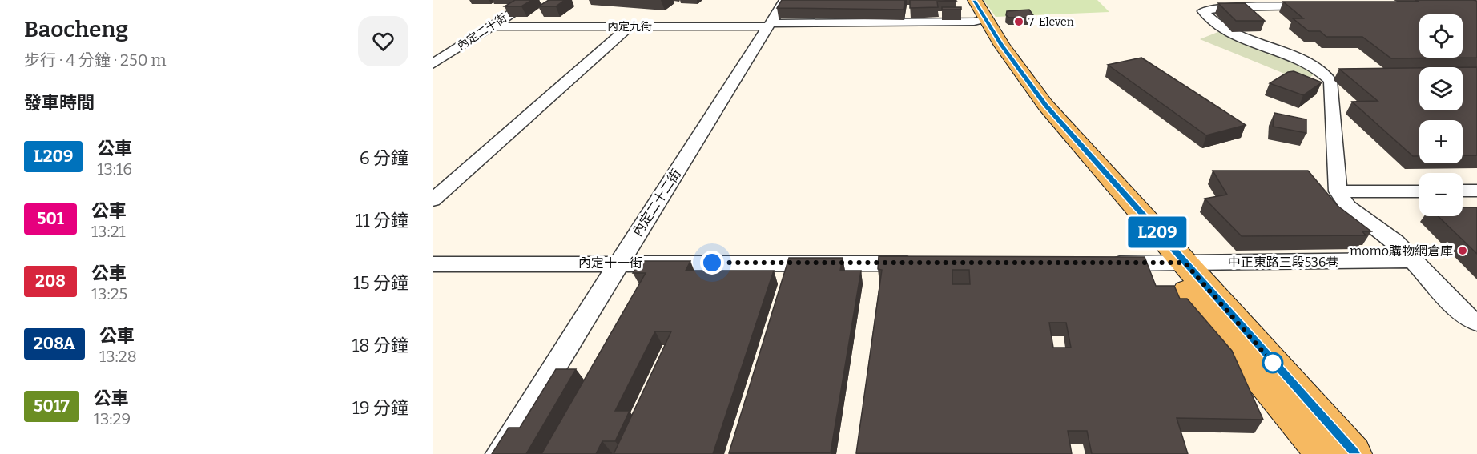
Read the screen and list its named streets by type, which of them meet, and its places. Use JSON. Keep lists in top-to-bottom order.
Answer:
{
  "streets": {
    "street": [
      "內定九街",
      "內定二十街",
      "內定二十二街",
      "中正東路三段536巷",
      "內定十一街"
    ]
  },
  "crossings": [
    ["內定九街", "內定二十街"],
    ["內定九街", "內定二十二街"],
    ["內定二十二街", "內定十一街"]
  ],
  "places": ["7-Eleven", "momo購物網倉庫"],
  "lines": ["bus line L209"],
  "page": {
    "heading": [
      ["Baocheng", "步行 · 4 分鐘 · 250 m"],
      "發車時間"
    ],
    "on_map": "L209",
    "map_buttons": ["+", "−"],
    "list": [
      {
        "mark": "L209",
        "name": "公車",
        "note": "13:16",
        "value": "6 分鐘"
      },
      {
        "mark": "501",
        "name": "公車",
        "note": "13:21",
        "value": "11 分鐘"
      },
      {
        "mark": "208",
        "name": "公車",
        "note": "13:25",
        "value": "15 分鐘"
      },
      {
        "mark": "208A",
        "name": "公車",
        "note": "13:28",
        "value": "18 分鐘"
      },
      {
        "mark": "5017",
        "name": "公車",
        "note": "13:29",
        "value": "19 分鐘"
      }
    ]
  }
}
